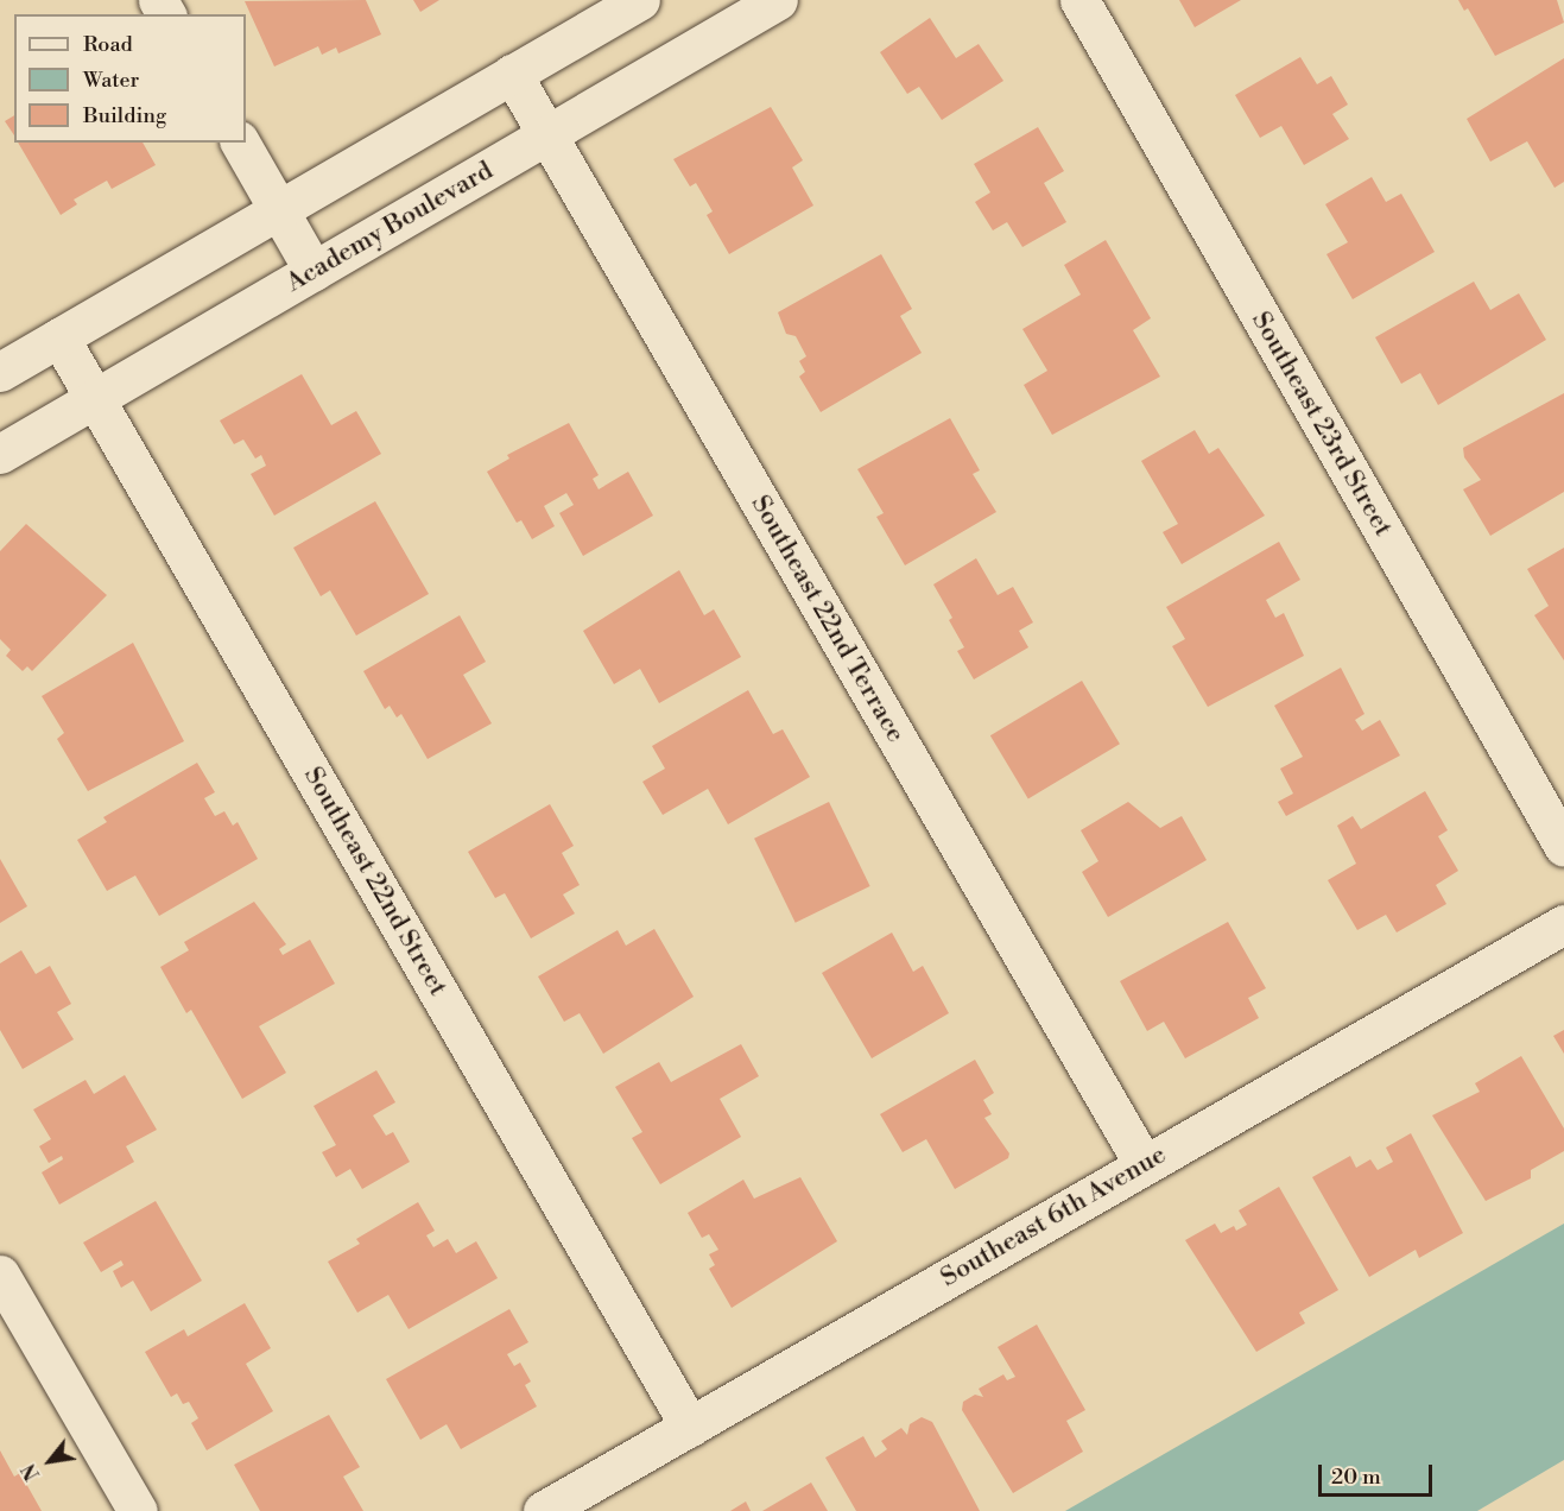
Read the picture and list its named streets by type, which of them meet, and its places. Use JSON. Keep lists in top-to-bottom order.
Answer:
{
  "streets": {
    "street": [
      "Academy Boulevard",
      "Southeast 23rd Street",
      "Southeast 22nd Terrace",
      "Southeast 22nd Street",
      "Southeast 6th Avenue"
    ]
  },
  "crossings": [
    ["Academy Boulevard", "Southeast 22nd Terrace"],
    ["Academy Boulevard", "Southeast 22nd Street"],
    ["Southeast 22nd Terrace", "Southeast 6th Avenue"],
    ["Southeast 22nd Street", "Southeast 6th Avenue"]
  ],
  "legend": ["Road", "Water", "Building"],
  "scale_bar": "20 m",
  "north": "bottom left"
}
